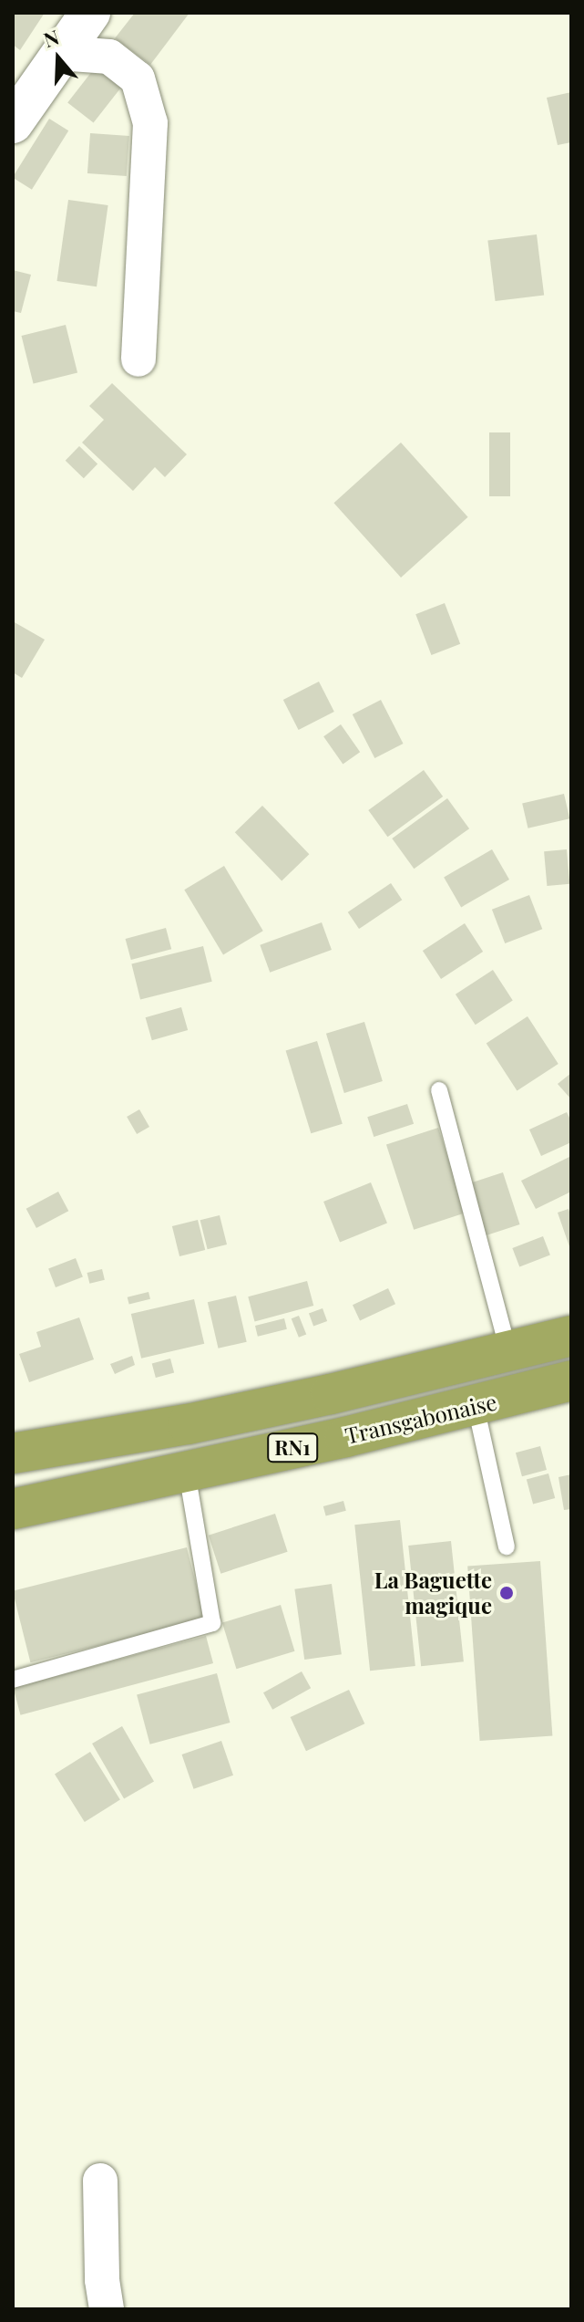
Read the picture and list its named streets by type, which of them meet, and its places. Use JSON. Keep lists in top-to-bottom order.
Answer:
{
  "streets": {
    "highway": ["Transgabonaise", "RN1"]
  },
  "places": ["La Baguette magique"],
  "north": "top"
}
